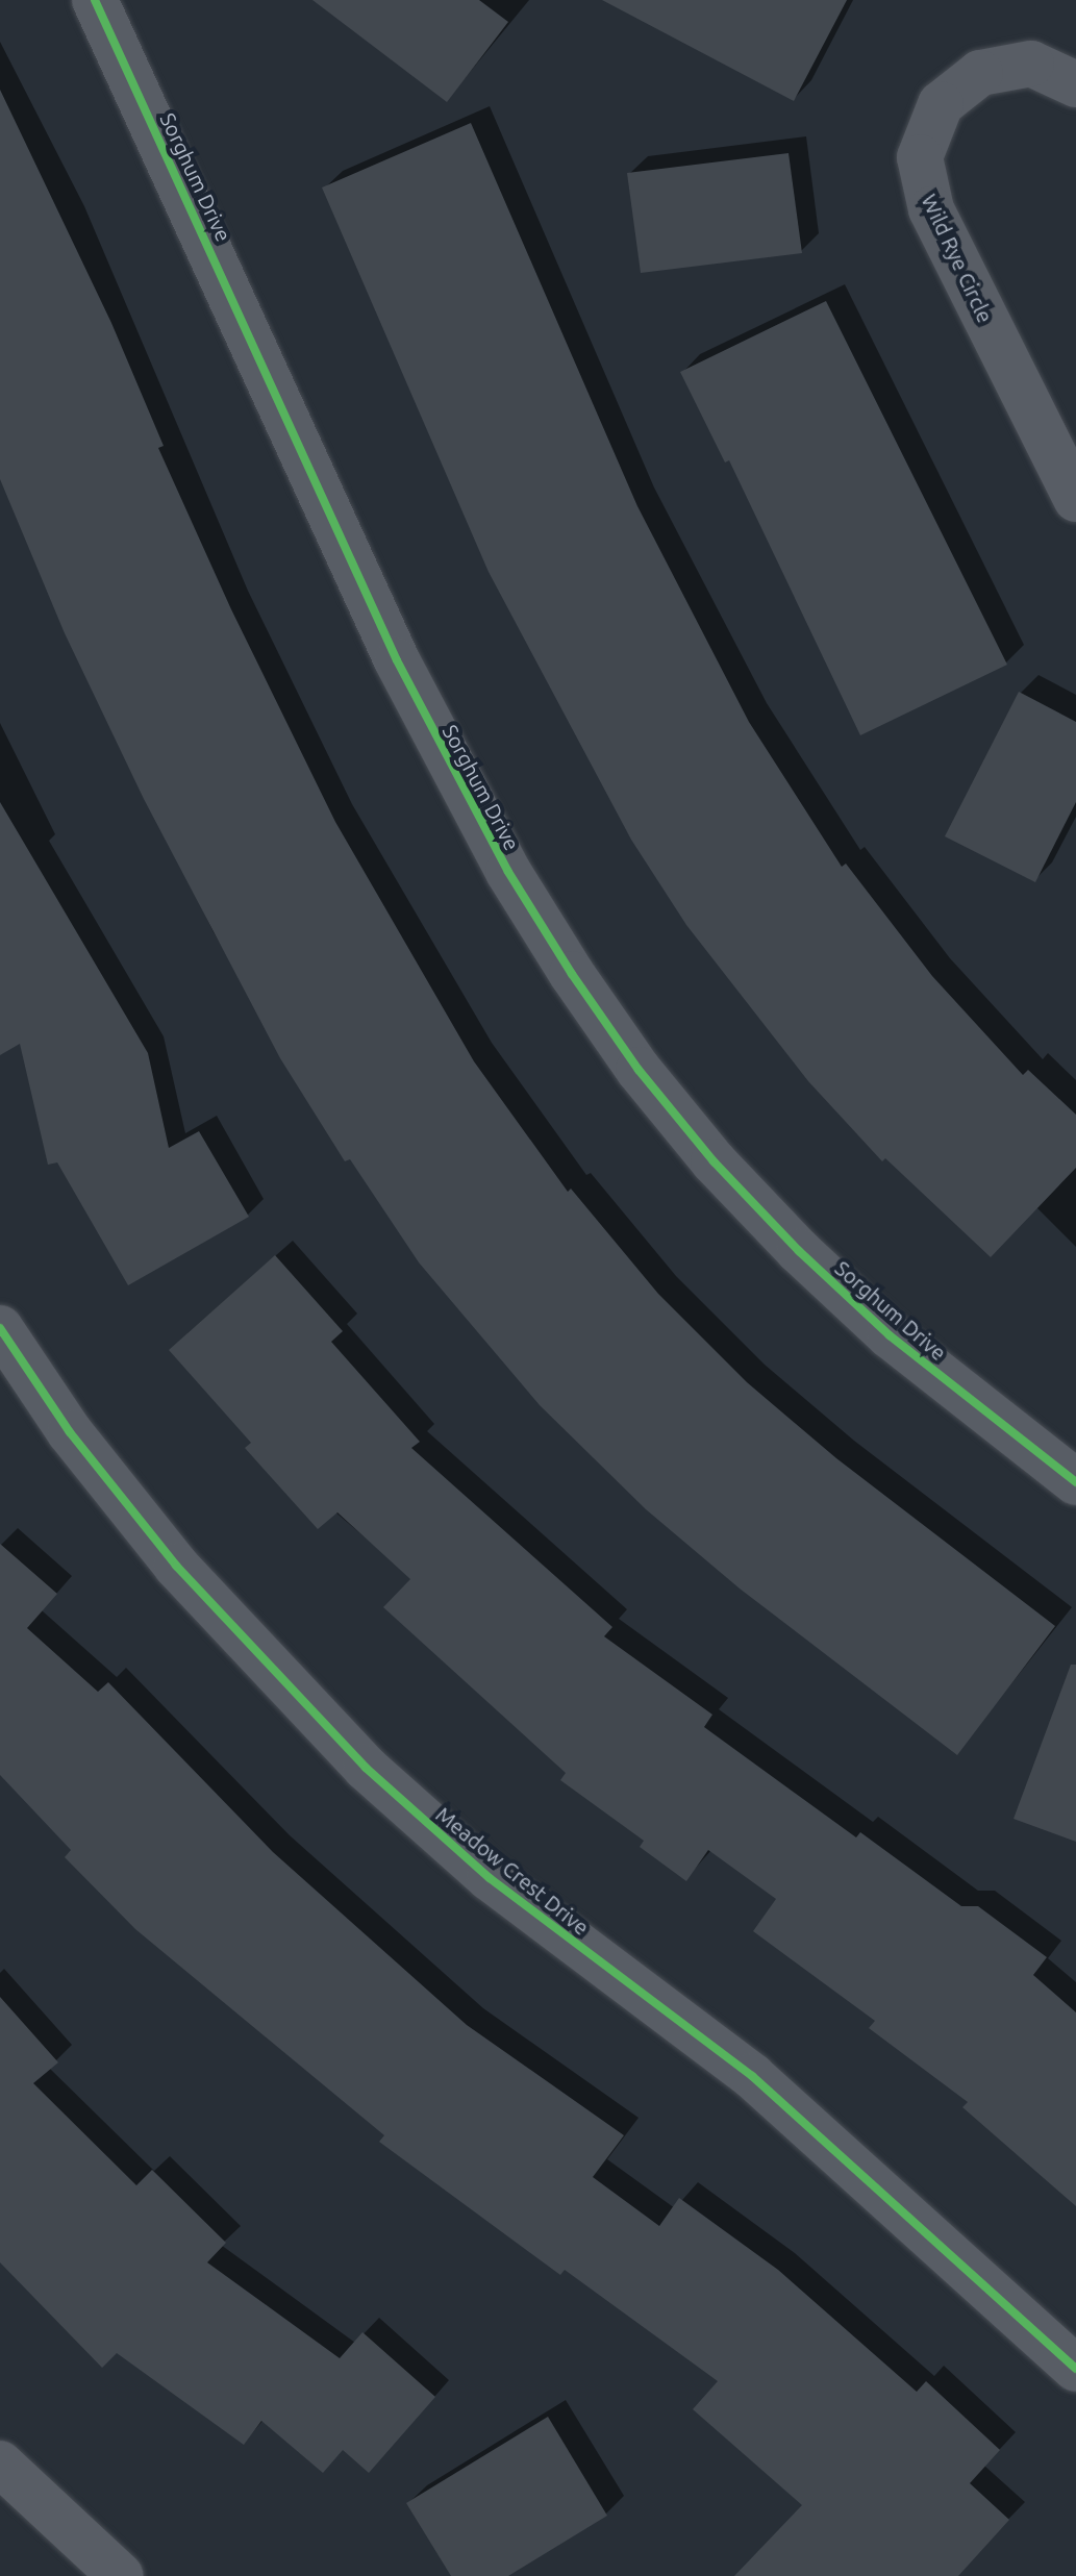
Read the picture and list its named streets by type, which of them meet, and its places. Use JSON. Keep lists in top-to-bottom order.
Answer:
{
  "streets": {
    "street": ["Sorghum Drive", "Wild Rye Circle", "Meadow Crest Drive"]
  }
}
